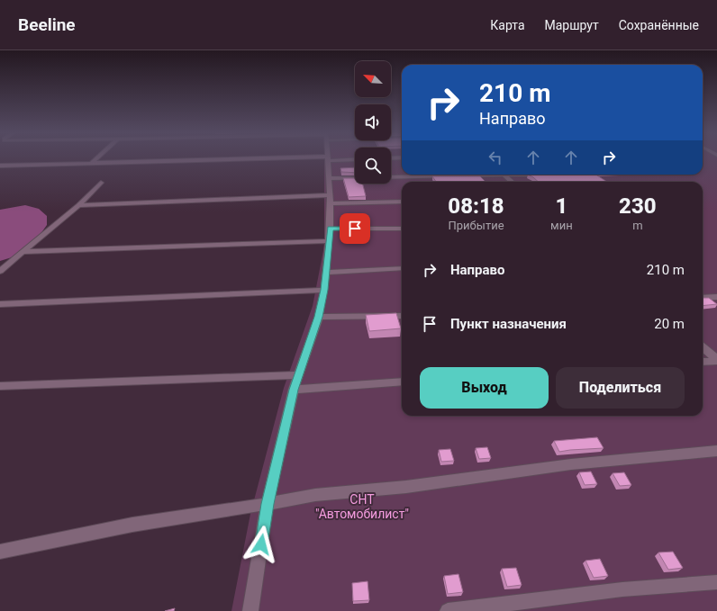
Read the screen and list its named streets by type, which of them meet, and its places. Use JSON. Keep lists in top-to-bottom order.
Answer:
{
  "parks": ["СНТ \"Автомобилист\""],
  "north": "top left",
  "page": {
    "header": "Beeline",
    "nav": ["Карта", "Маршрут", "Сохранённые"],
    "turn": ["210 m", "Направо"],
    "eta": [
      "08:18",
      "Прибытие",
      "1",
      "мин",
      "230",
      "m"
    ],
    "list": [
      {
        "name": "Направо",
        "value": "210 m"
      },
      {
        "name": "Пункт назначения",
        "value": "20 m"
      }
    ],
    "buttons": ["Выход", "Поделиться"]
  }
}
